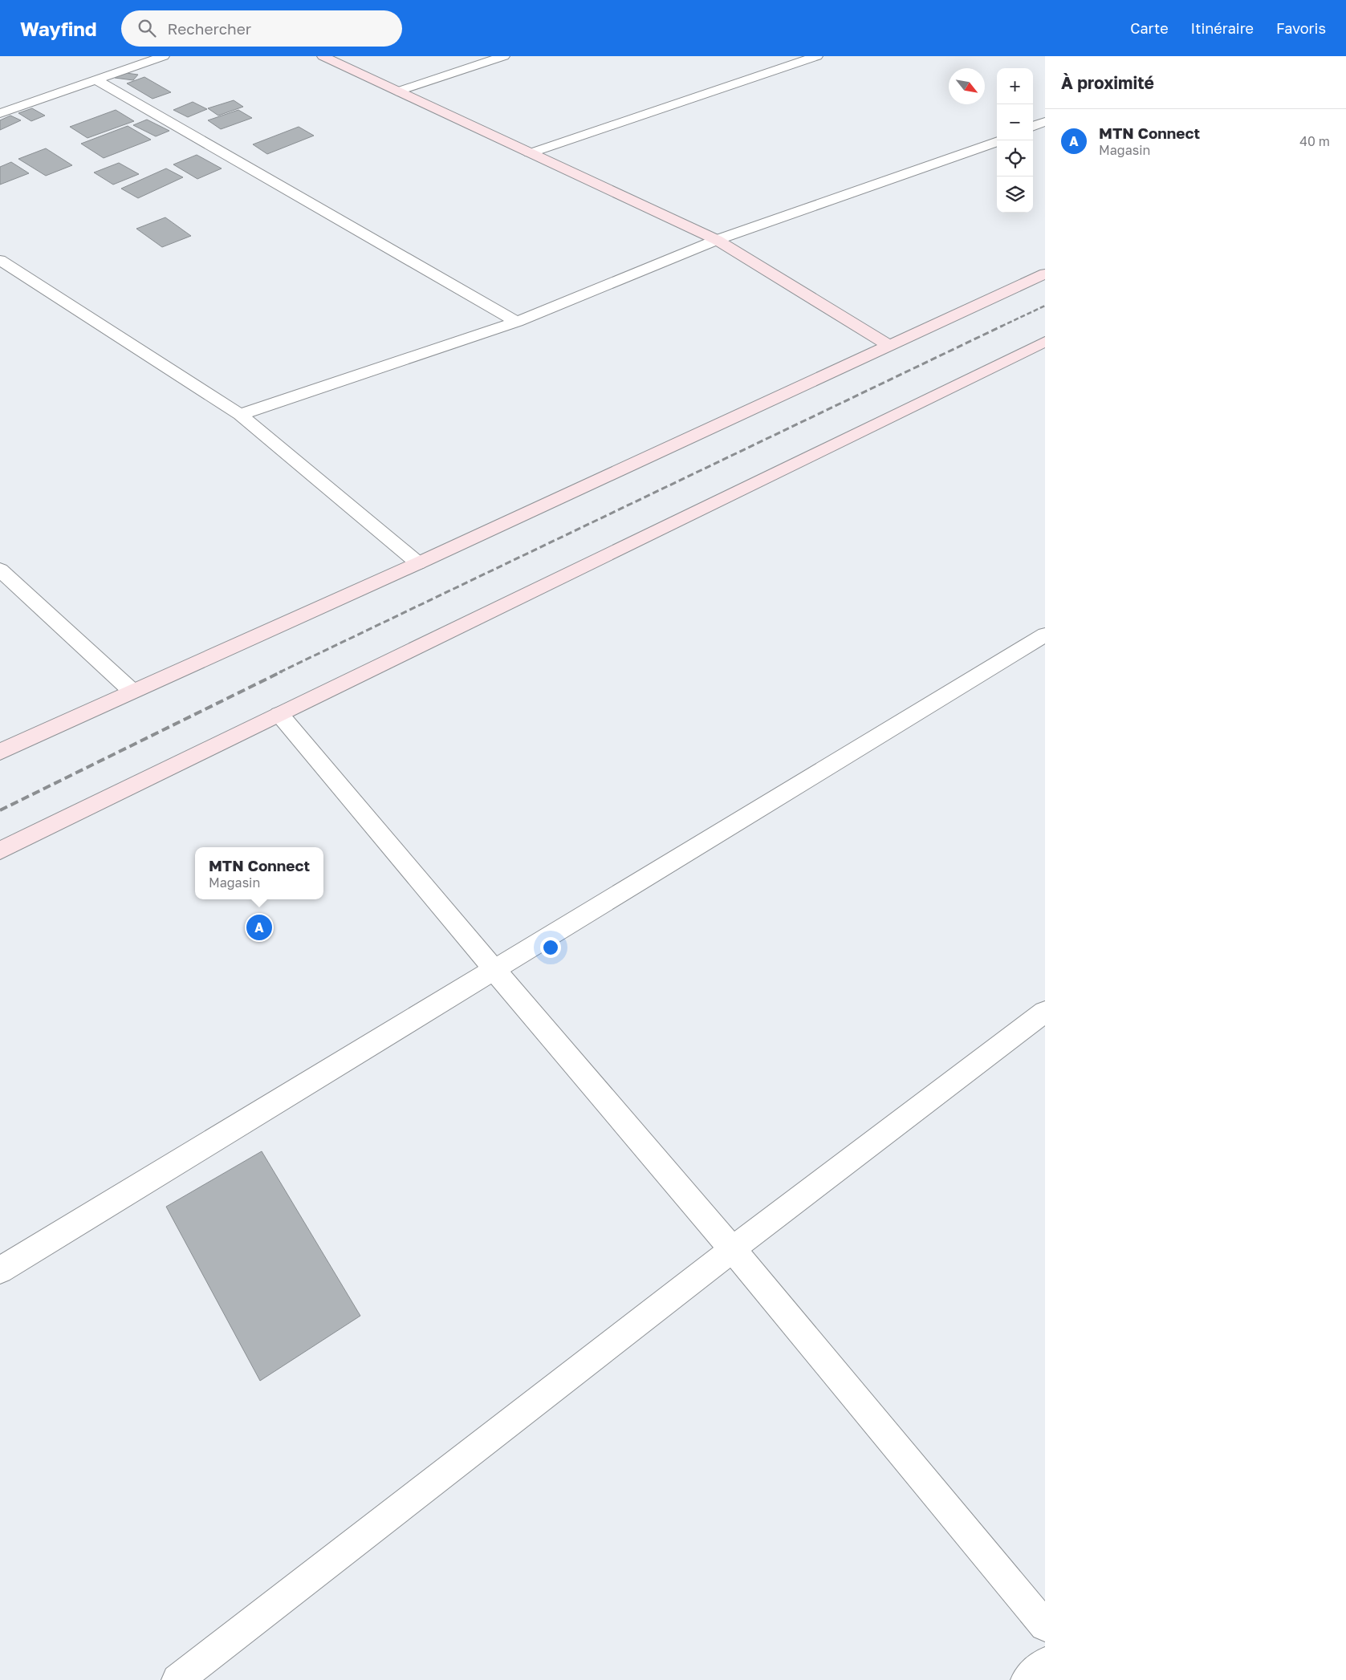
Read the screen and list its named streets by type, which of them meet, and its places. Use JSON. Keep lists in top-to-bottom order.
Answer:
{
  "north": "bottom right",
  "page": {
    "header": "Wayfind",
    "search": "Rechercher",
    "nav": ["Carte", "Itinéraire", "Favoris"],
    "heading": "À proximité",
    "map_buttons": ["+", "−"],
    "list": [
      {
        "mark": "A",
        "name": "MTN Connect",
        "note": "Magasin",
        "value": "40 m"
      }
    ],
    "popup": ["MTN Connect", "Magasin"],
    "pins": "A"
  }
}
